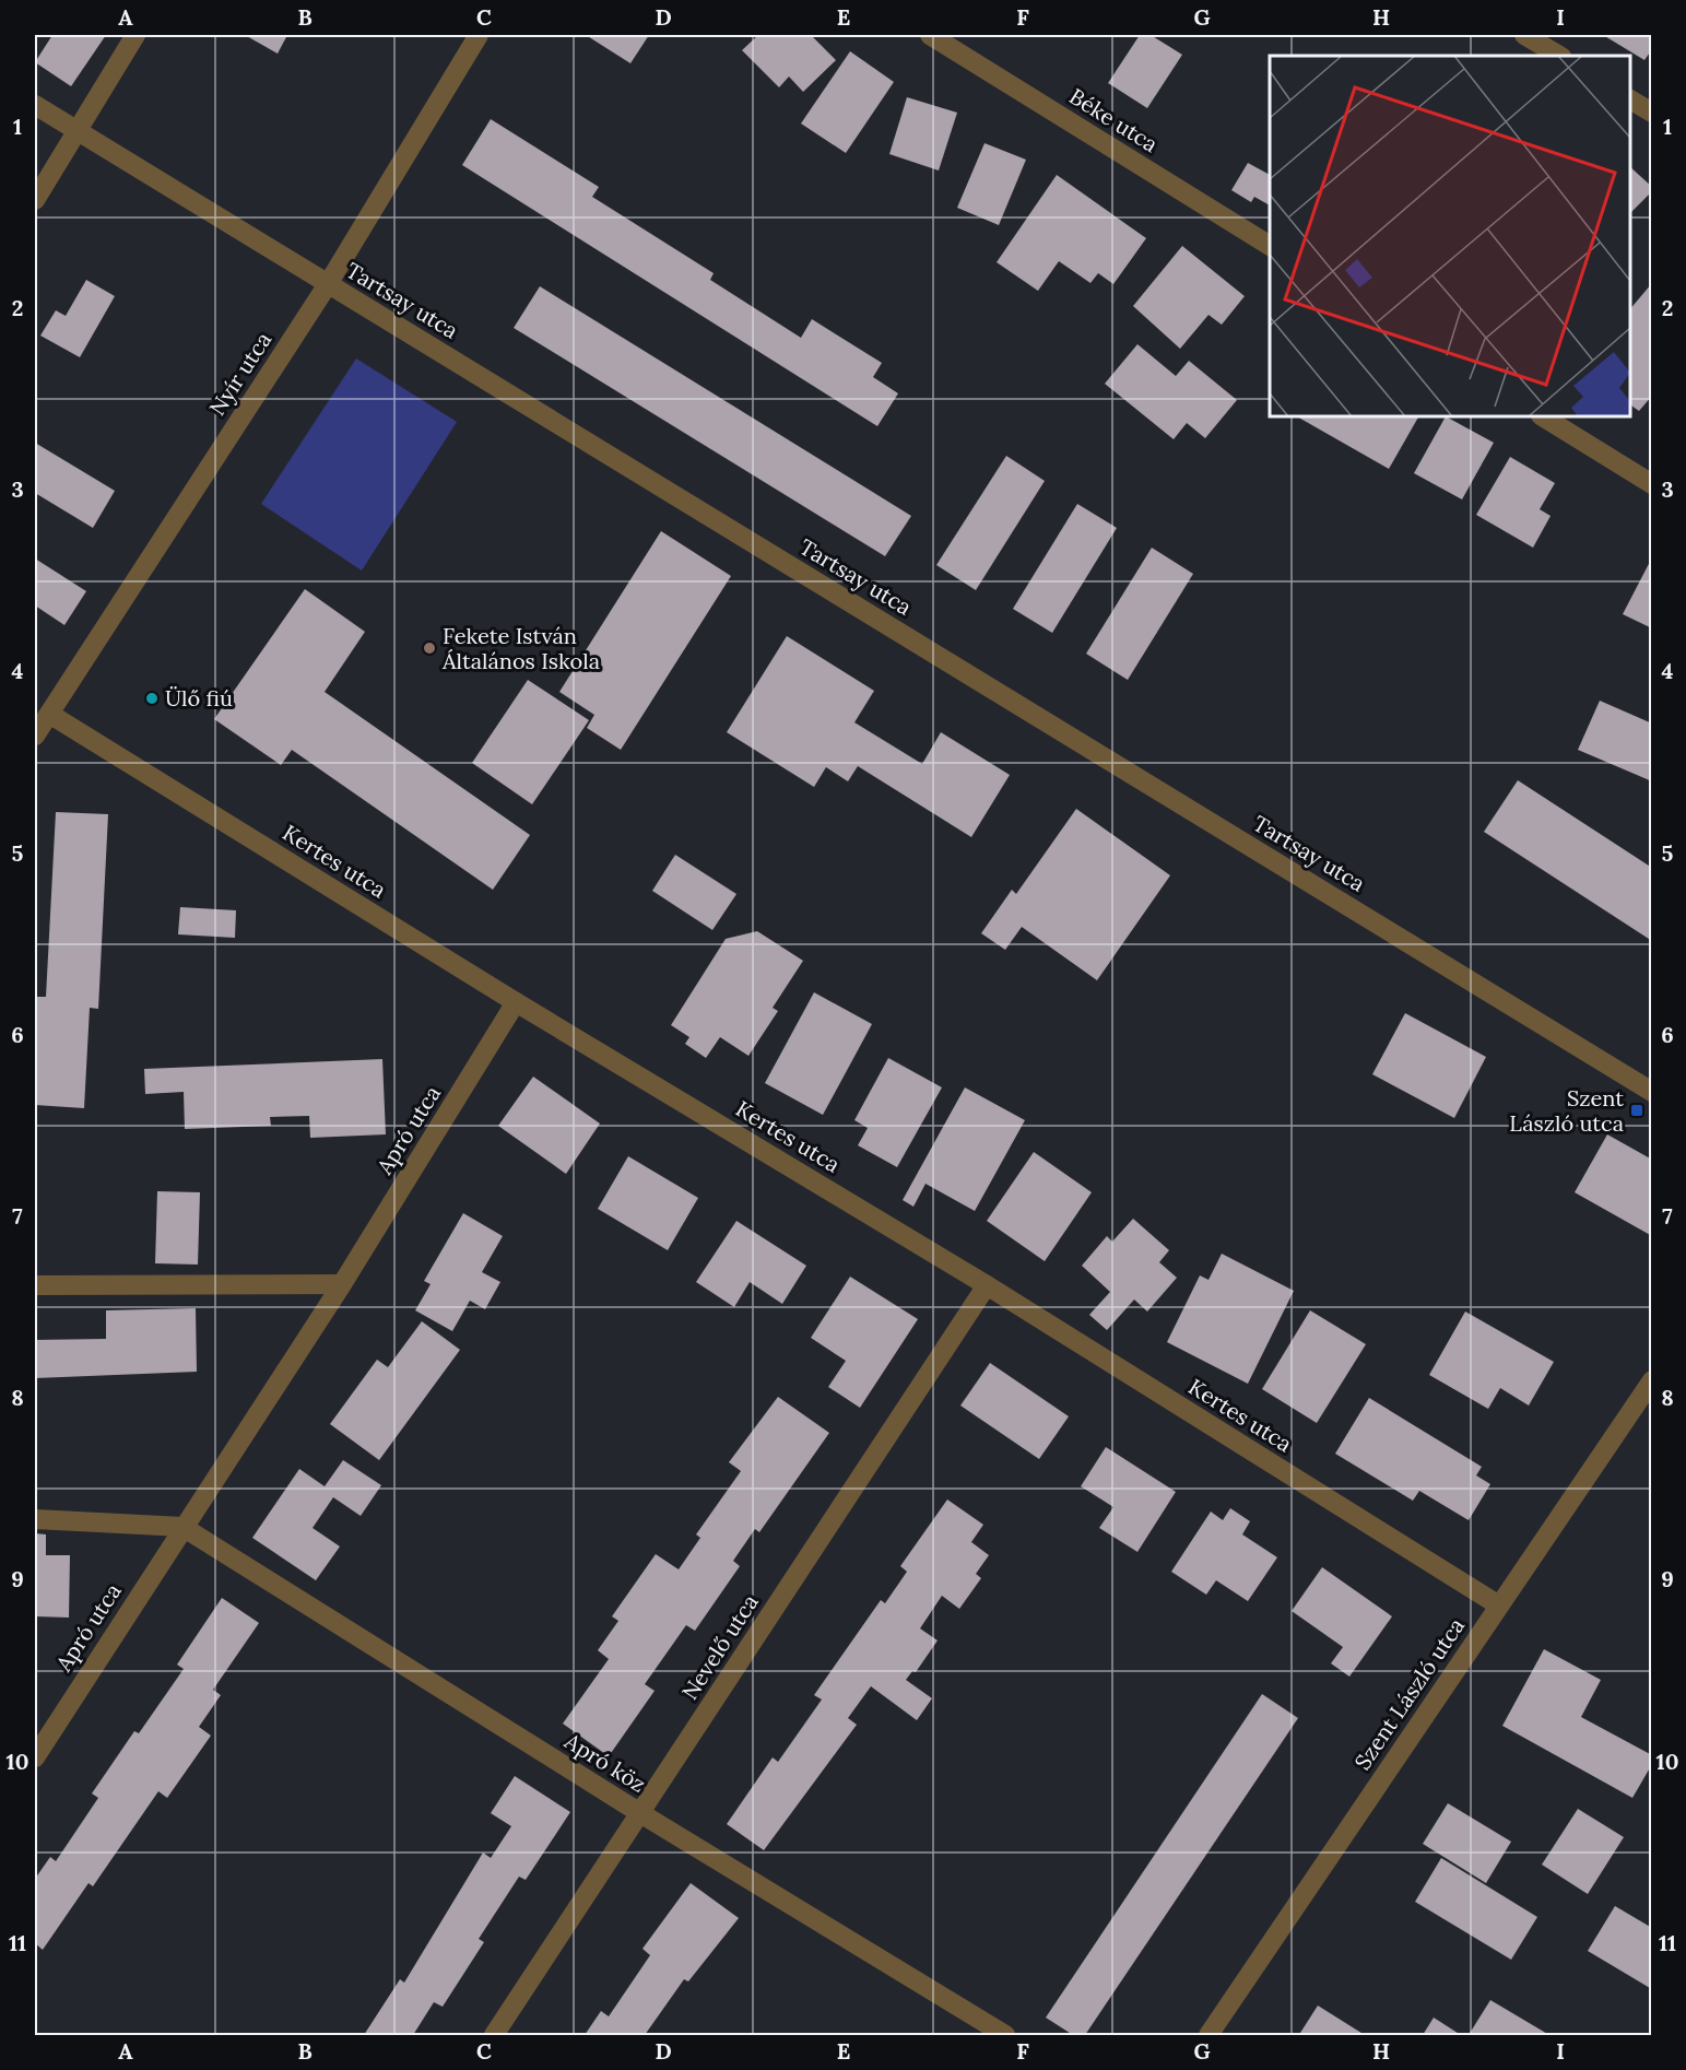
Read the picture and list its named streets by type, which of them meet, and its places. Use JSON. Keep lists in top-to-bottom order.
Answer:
{
  "streets": {
    "street": [
      "Béke utca",
      "Tartsay utca",
      "Nyír utca",
      "Kertes utca",
      "Apró utca",
      "Nevelő utca",
      "Szent László utca",
      "Apró köz"
    ]
  },
  "crossings": [
    ["Tartsay utca", "Nyír utca"],
    ["Nyír utca", "Kertes utca"],
    ["Kertes utca", "Apró utca"],
    ["Kertes utca", "Nevelő utca"],
    ["Kertes utca", "Szent László utca"],
    ["Apró utca", "Apró köz"],
    ["Nevelő utca", "Apró köz"]
  ],
  "places": {
    "other": ["Fekete István Általános Iskola", "Ülő fiú"],
    "transit": ["Szent László utca"]
  },
  "grid": {
    "columns": [
      "A",
      "B",
      "C",
      "D",
      "E",
      "F",
      "G",
      "H",
      "I"
    ],
    "rows": [
      "1",
      "2",
      "3",
      "4",
      "5",
      "6",
      "7",
      "8",
      "9",
      "10",
      "11"
    ]
  }
}
